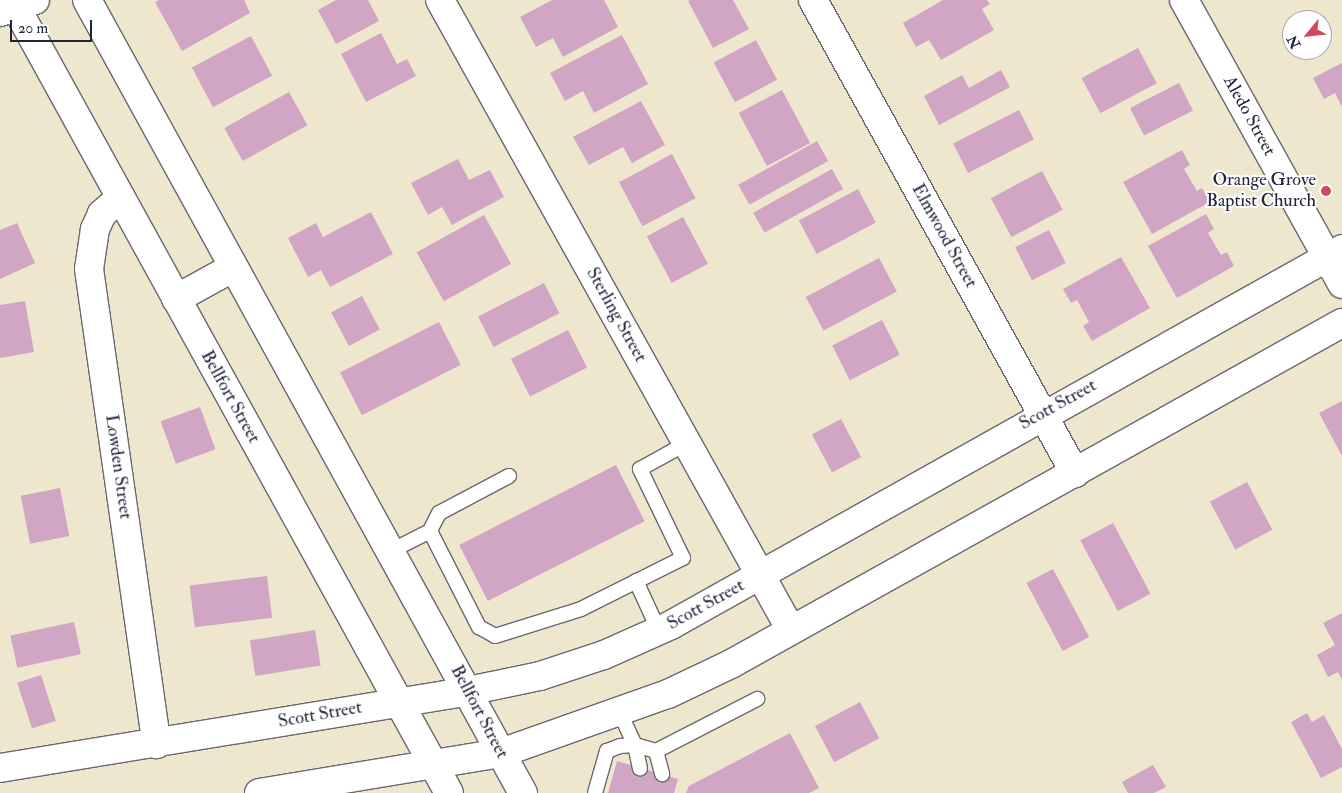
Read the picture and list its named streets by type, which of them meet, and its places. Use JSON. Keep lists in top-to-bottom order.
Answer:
{
  "streets": {
    "main road": [
      "Aledo Street",
      "Elmwood Street",
      "Sterling Street",
      "Bellfort Street",
      "Scott Street",
      "Lowden Street"
    ]
  },
  "crossings": [
    ["Aledo Street", "Scott Street"],
    ["Elmwood Street", "Scott Street"],
    ["Sterling Street", "Scott Street"],
    ["Bellfort Street", "Scott Street"],
    ["Bellfort Street", "Lowden Street"],
    ["Scott Street", "Lowden Street"]
  ],
  "places": ["Orange Grove Baptist Church"],
  "scale_bar": "20 m",
  "north": "bottom left"
}
